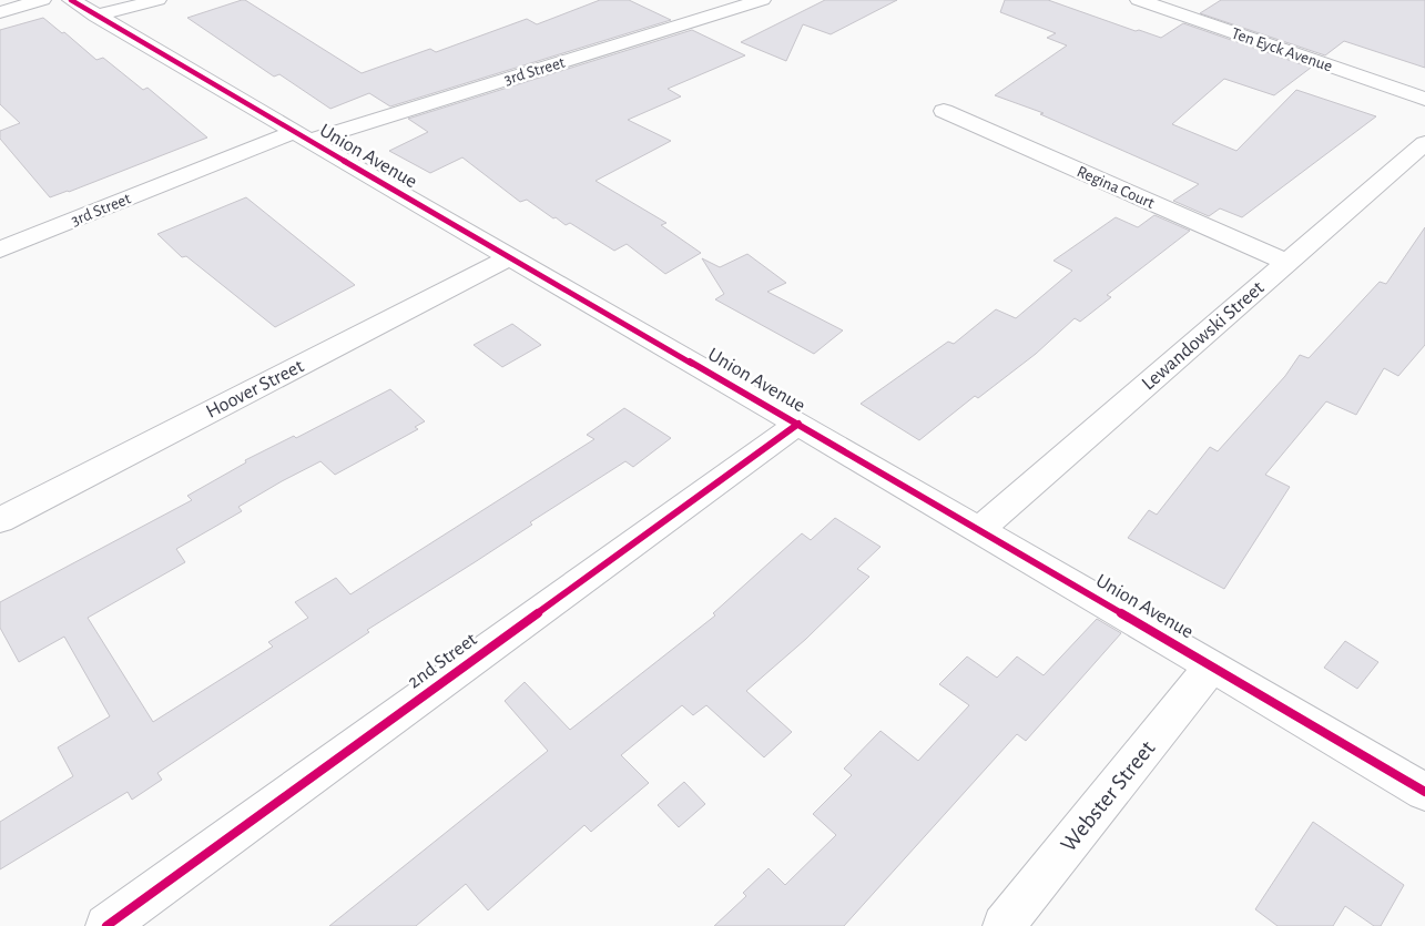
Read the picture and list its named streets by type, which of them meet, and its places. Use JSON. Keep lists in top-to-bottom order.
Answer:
{
  "streets": {
    "street": [
      "Ten Eyck Avenue",
      "3rd Street",
      "Union Avenue",
      "Regina Court",
      "Lewandowski Street",
      "Hoover Street",
      "2nd Street",
      "Webster Street"
    ]
  },
  "crossings": [
    ["3rd Street", "Union Avenue"],
    ["Union Avenue", "Lewandowski Street"],
    ["Union Avenue", "Hoover Street"],
    ["Union Avenue", "2nd Street"],
    ["Union Avenue", "Webster Street"],
    ["Regina Court", "Lewandowski Street"]
  ]
}
